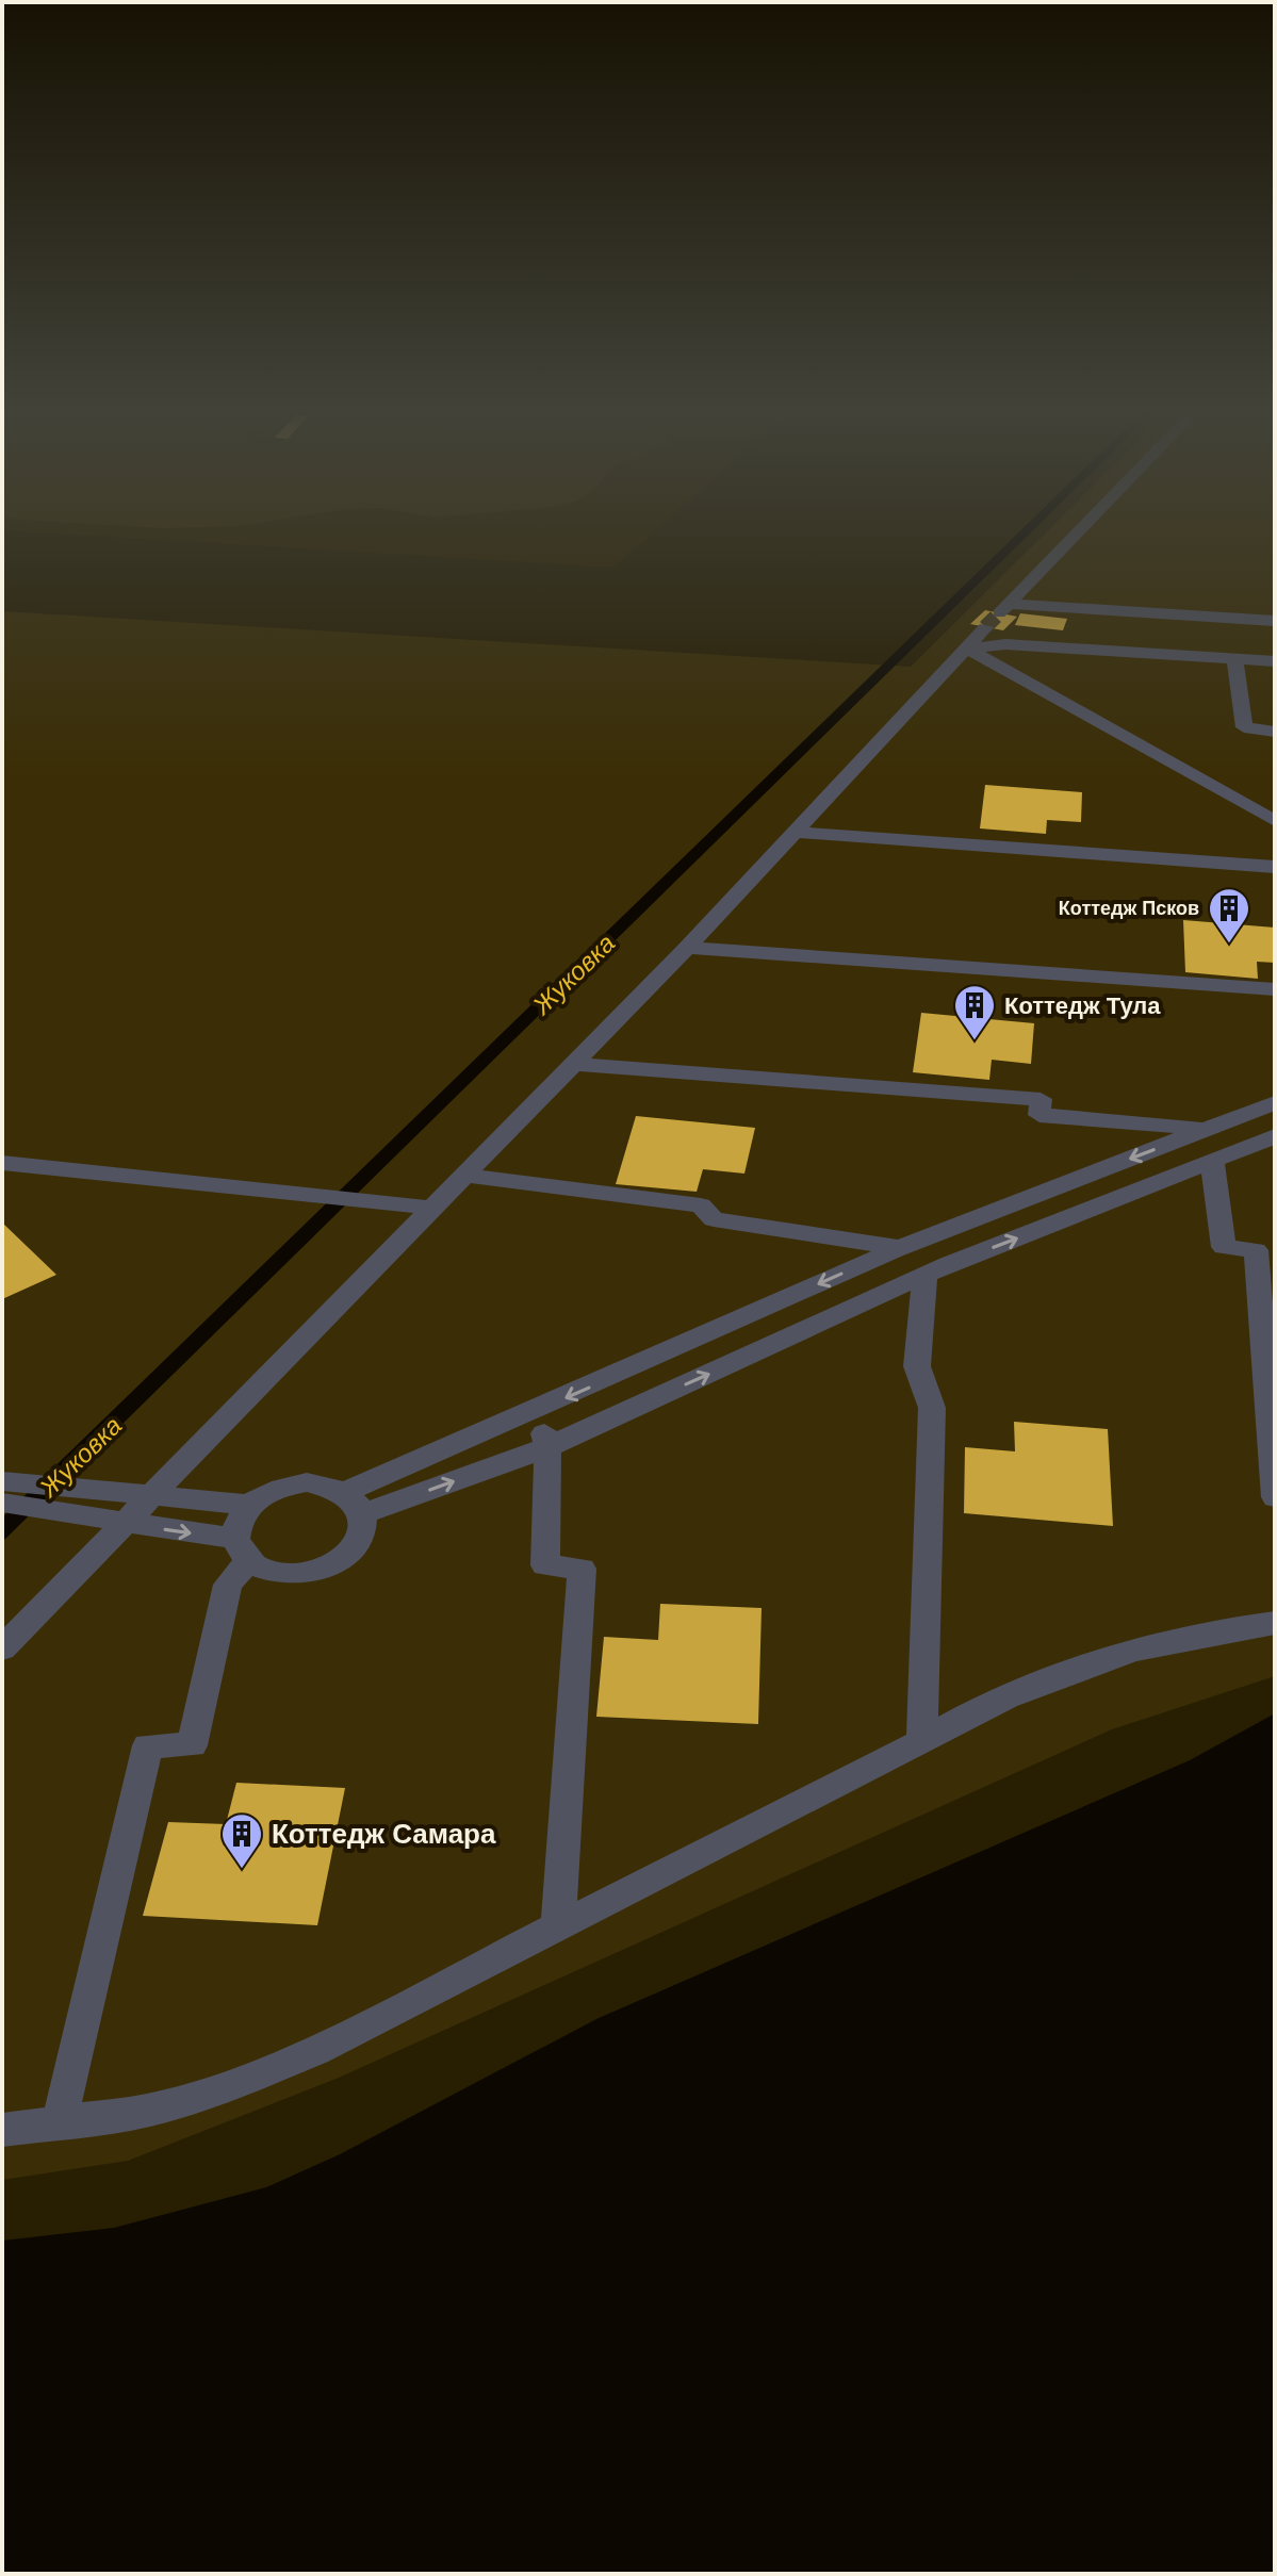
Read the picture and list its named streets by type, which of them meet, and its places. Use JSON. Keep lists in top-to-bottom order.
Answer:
{
  "water": ["Жуковка"],
  "places": {
    "building": ["Коттедж Псков", "Коттедж Тула", "Коттедж Самара"]
  }
}
